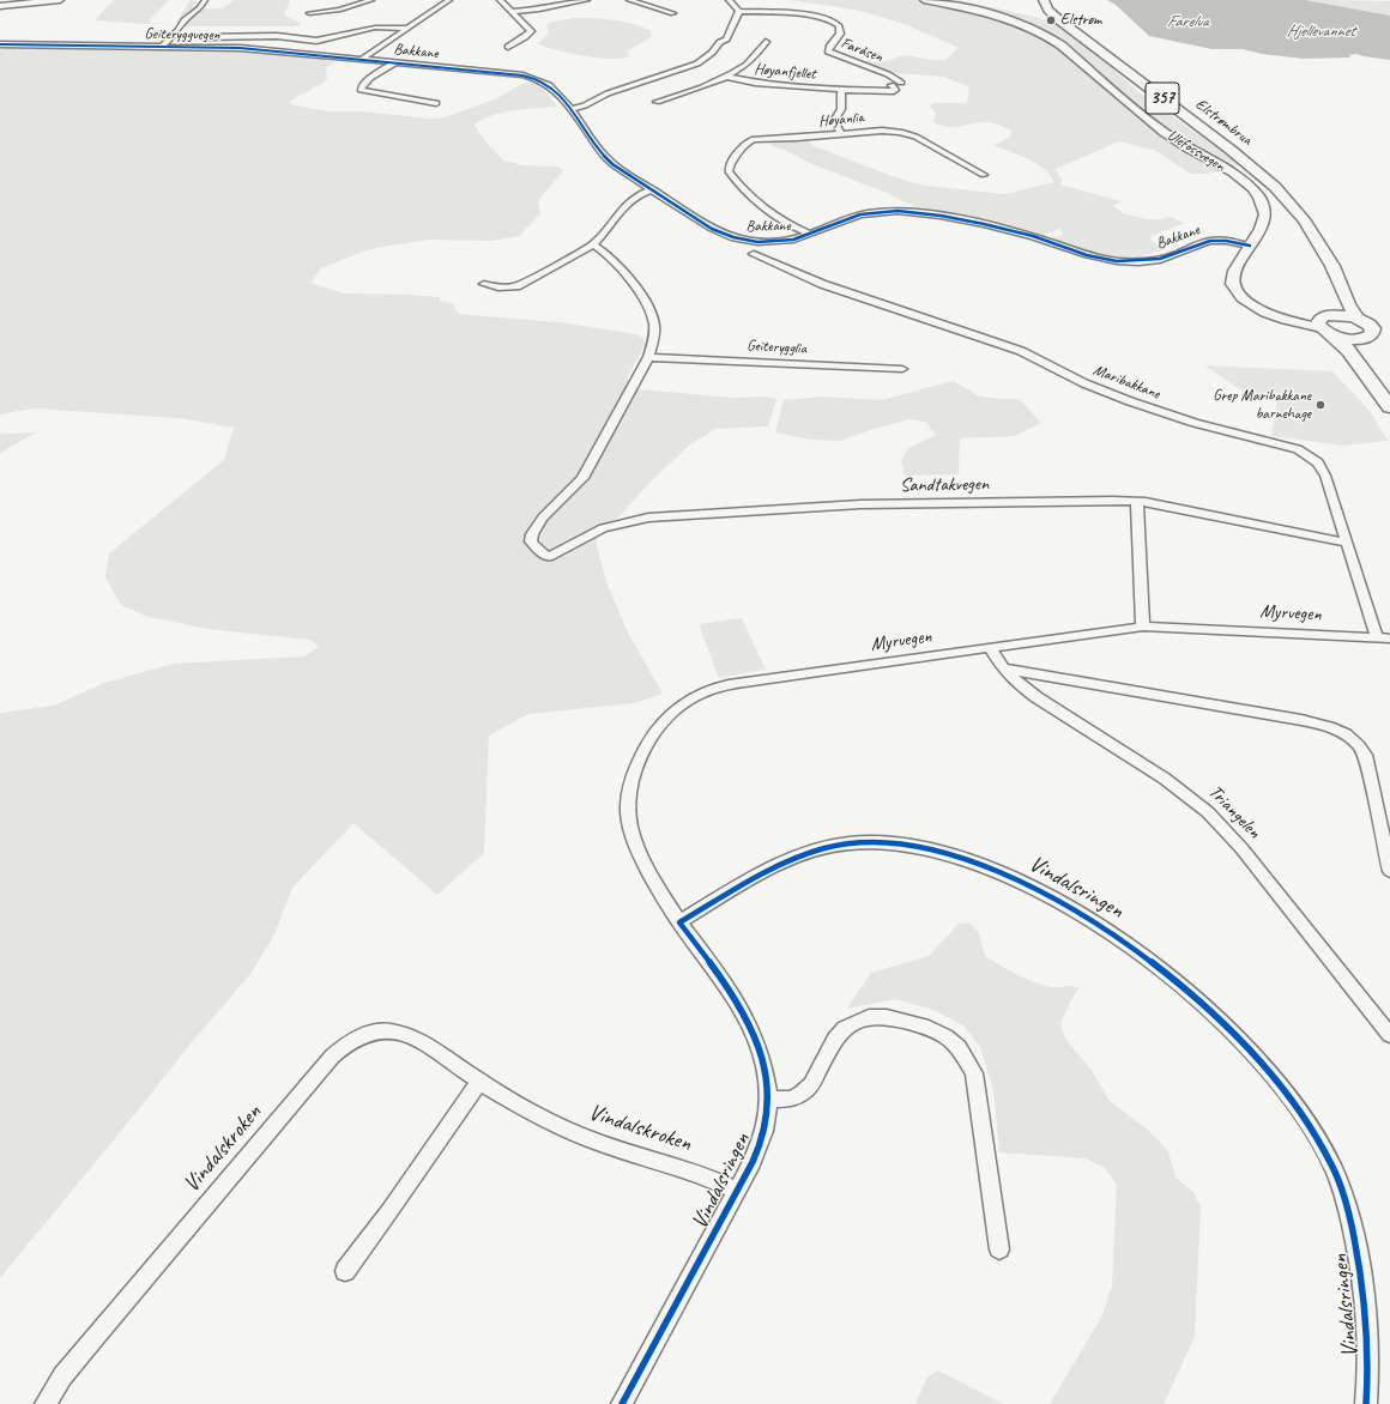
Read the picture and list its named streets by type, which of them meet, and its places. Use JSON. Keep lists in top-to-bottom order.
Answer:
{
  "streets": {
    "main road": ["357", "Elstrømbrua"],
    "street": [
      "Geiteryggvegen",
      "Faråsen",
      "Bakkane",
      "Høyanfjellet",
      "Høyanlia",
      "Ulefossvegen",
      "Geiterygglia",
      "Maribakkane",
      "Sandtakvegen",
      "Myrvegen",
      "Triangelen",
      "Vindalsringen",
      "Vindalskroken"
    ]
  },
  "crossings": [
    ["Geiteryggvegen", "Bakkane"],
    ["Bakkane", "Høyanlia"],
    ["Bakkane", "Ulefossvegen"],
    ["Høyanfjellet", "Høyanlia"],
    ["357", "Elstrømbrua"],
    ["Elstrømbrua", "Ulefossvegen"],
    ["Geiterygglia", "Sandtakvegen"],
    ["Maribakkane", "Sandtakvegen"],
    ["Maribakkane", "Myrvegen"],
    ["Myrvegen", "Triangelen"],
    ["Myrvegen", "Vindalsringen"],
    ["Vindalsringen", "Vindalskroken"]
  ],
  "water": ["Farelva", "Hjellevannet"],
  "places": ["Elstrøm", "Grep Maribakkane barnehage"]
}
